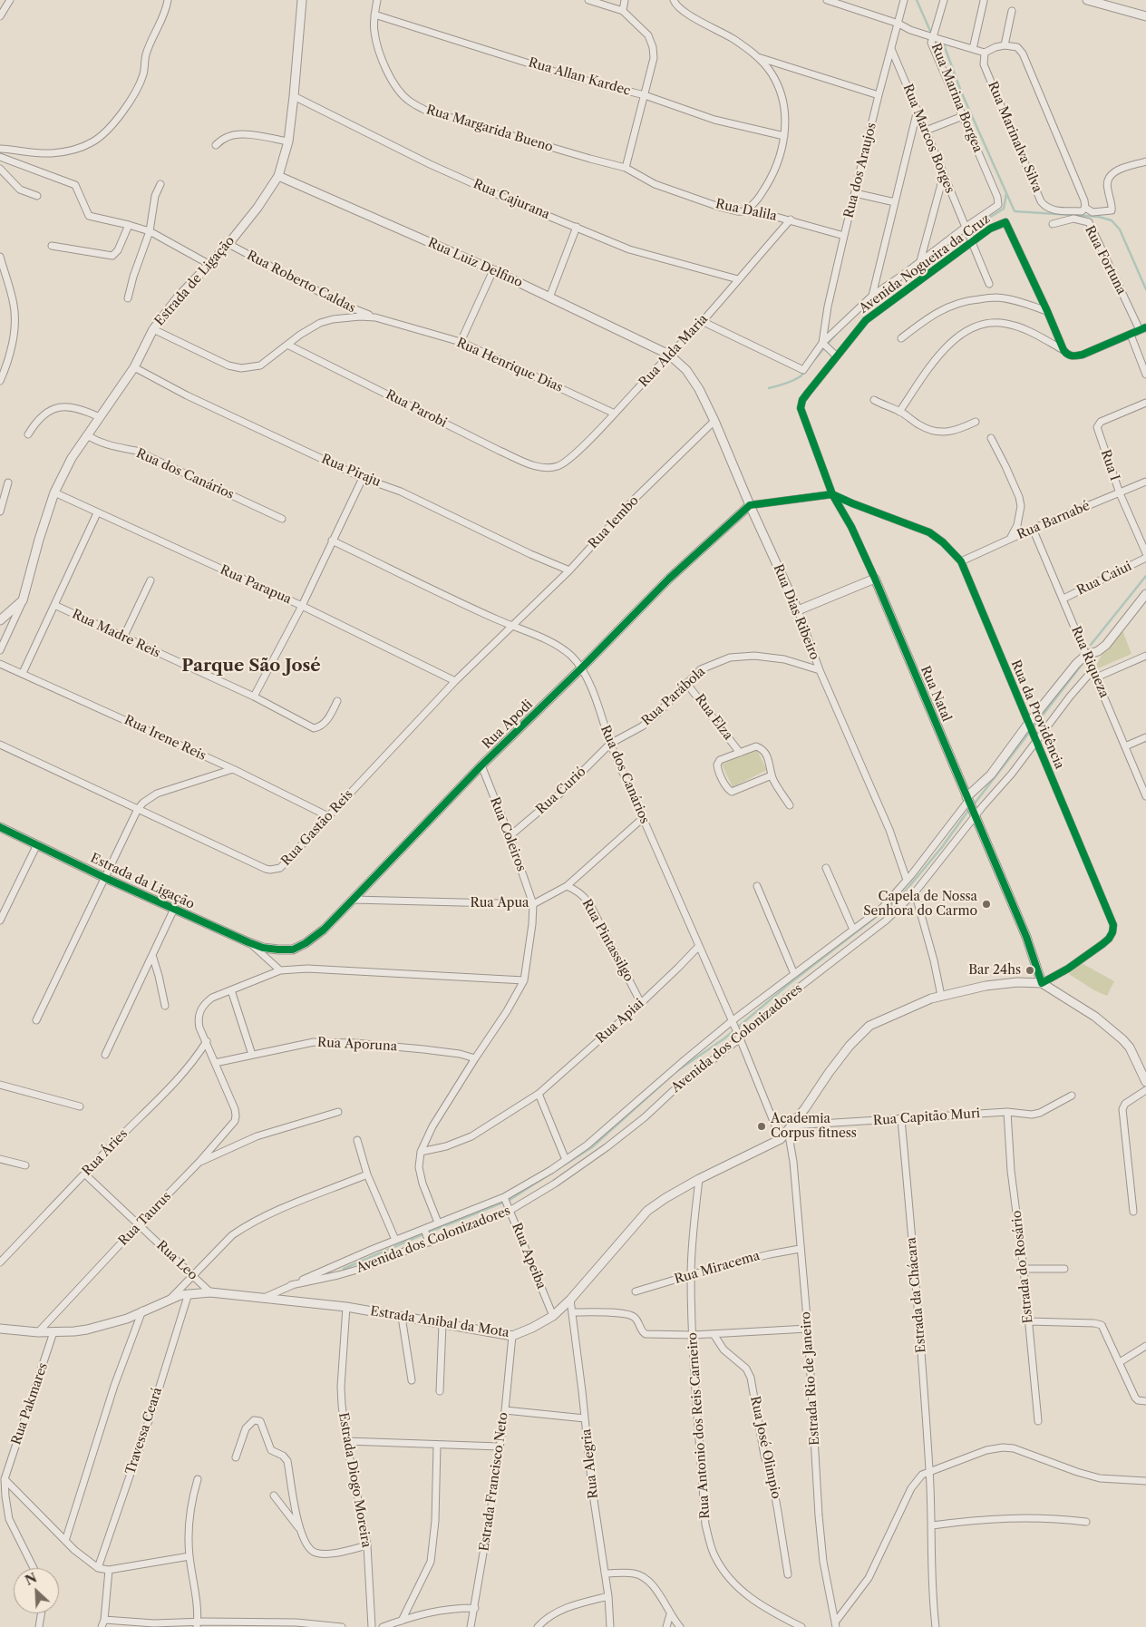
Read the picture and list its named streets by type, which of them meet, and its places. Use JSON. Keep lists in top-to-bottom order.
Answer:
{
  "streets": {
    "street": [
      "Rua Allan Kardec",
      "Rua Marina Borgea",
      "Rua Margarida Bueno",
      "Rua Marinalva Silva",
      "Rua Marcos Borges",
      "Rua dos Araujos",
      "Rua Cajurana",
      "Rua Dalila",
      "Rua Fortuna",
      "Rua Luiz Delfino",
      "Avenida Nogueira da Cruz",
      "Estrada de Ligação",
      "Rua Roberto Caldas",
      "Rua Alda Maria",
      "Rua Henrique Dias",
      "Rua Parobi",
      "Rua I",
      "Rua Piraju",
      "Rua dos Canários",
      "Rua Barnabé",
      "Rua Iembo",
      "Rua Caiui",
      "Rua Parapua",
      "Rua Dias Ribeiro",
      "Rua Madre Reis",
      "Rua Riqueza",
      "Rua Natal",
      "Rua Parábola",
      "Rua da Providência",
      "Rua Elza",
      "Rua Apodi",
      "Rua Irene Reis",
      "Rua Curió",
      "Rua Gastão Reis",
      "Rua Coleiros",
      "Estrada da Ligação",
      "Rua Apua",
      "Rua Pintassilgo",
      "Rua Apiai",
      "Avenida dos Colonizadores",
      "Rua Aporuna",
      "Rua Capitão Muri",
      "Rua Áries",
      "Rua Taurus",
      "Rua Apeiba",
      "Rua Leo",
      "Estrada do Rosário",
      "Rua Miracema",
      "Estrada da Chácara",
      "Estrada Anibal da Mota",
      "Estrada Rio de Janeiro",
      "Rua Pakmares",
      "Rua Antonio dos Reis Carneiro",
      "Travessa Ceará",
      "Rua José Olimpio",
      "Rua Alegria",
      "Estrada Diogo Moreira",
      "Estrada Francisco Neto"
    ]
  },
  "crossings": [
    ["Rua Allan Kardec", "Rua Margarida Bueno"],
    ["Rua Marina Borgea", "Rua dos Araujos"],
    ["Rua Marina Borgea", "Avenida Nogueira da Cruz"],
    ["Rua Margarida Bueno", "Rua Dalila"],
    ["Rua Marcos Borges", "Rua dos Araujos"],
    ["Rua Marcos Borges", "Avenida Nogueira da Cruz"],
    ["Rua dos Araujos", "Rua Dalila"],
    ["Rua dos Araujos", "Avenida Nogueira da Cruz"],
    ["Rua Cajurana", "Estrada de Ligação"],
    ["Rua Cajurana", "Rua Alda Maria"],
    ["Rua Dalila", "Rua Alda Maria"],
    ["Rua Luiz Delfino", "Estrada de Ligação"],
    ["Rua Luiz Delfino", "Rua Alda Maria"],
    ["Rua Luiz Delfino", "Rua Dias Ribeiro"],
    ["Avenida Nogueira da Cruz", "Rua Alda Maria"],
    ["Avenida Nogueira da Cruz", "Rua Natal"],
    ["Estrada de Ligação", "Rua Roberto Caldas"],
    ["Estrada de Ligação", "Rua Henrique Dias"],
    ["Estrada de Ligação", "Rua Piraju"],
    ["Estrada de Ligação", "Rua dos Canários"],
    ["Estrada de Ligação", "Rua Parapua"],
    ["Rua Roberto Caldas", "Rua Henrique Dias"],
    ["Rua Alda Maria", "Rua Henrique Dias"],
    ["Rua Alda Maria", "Rua Parobi"],
    ["Rua Alda Maria", "Rua Dias Ribeiro"],
    ["Rua Henrique Dias", "Rua Parobi"],
    ["Rua I", "Rua Barnabé"],
    ["Rua Piraju", "Rua Iembo"],
    ["Rua dos Canários", "Rua Iembo"],
    ["Rua dos Canários", "Rua Parábola"],
    ["Rua dos Canários", "Rua Apodi"],
    ["Rua dos Canários", "Rua Curió"],
    ["Rua dos Canários", "Rua Gastão Reis"],
    ["Rua dos Canários", "Rua Apua"],
    ["Rua dos Canários", "Rua Apiai"],
    ["Rua dos Canários", "Avenida dos Colonizadores"],
    ["Rua dos Canários", "Estrada Anibal da Mota"],
    ["Rua Barnabé", "Rua Riqueza"],
    ["Rua Barnabé", "Rua da Providência"],
    ["Rua Iembo", "Rua Dias Ribeiro"],
    ["Rua Iembo", "Rua Gastão Reis"],
    ["Rua Caiui", "Rua Riqueza"],
    ["Rua Parapua", "Rua Gastão Reis"],
    ["Rua Dias Ribeiro", "Rua Parábola"],
    ["Rua Dias Ribeiro", "Rua Apodi"],
    ["Rua Dias Ribeiro", "Avenida dos Colonizadores"],
    ["Rua Riqueza", "Avenida dos Colonizadores"],
    ["Rua Natal", "Rua da Providência"],
    ["Rua Natal", "Avenida dos Colonizadores"],
    ["Rua Natal", "Estrada Anibal da Mota"],
    ["Rua Parábola", "Rua Elza"],
    ["Rua Parábola", "Rua Curió"],
    ["Rua da Providência", "Avenida dos Colonizadores"],
    ["Rua da Providência", "Estrada Anibal da Mota"],
    ["Rua Apodi", "Rua Coleiros"],
    ["Rua Apodi", "Estrada da Ligação"],
    ["Rua Apodi", "Rua Apua"],
    ["Rua Irene Reis", "Rua Gastão Reis"],
    ["Rua Curió", "Rua Coleiros"],
    ["Rua Coleiros", "Rua Apua"],
    ["Rua Apua", "Rua Pintassilgo"],
    ["Rua Pintassilgo", "Rua Apiai"],
    ["Avenida dos Colonizadores", "Rua Apeiba"],
    ["Avenida dos Colonizadores", "Estrada Anibal da Mota"],
    ["Rua Capitão Muri", "Estrada do Rosário"],
    ["Rua Capitão Muri", "Estrada da Chácara"],
    ["Rua Capitão Muri", "Estrada Anibal da Mota"],
    ["Rua Capitão Muri", "Estrada Rio de Janeiro"],
    ["Rua Áries", "Rua Leo"],
    ["Rua Taurus", "Rua Leo"],
    ["Rua Taurus", "Estrada Anibal da Mota"],
    ["Rua Apeiba", "Estrada Anibal da Mota"],
    ["Rua Leo", "Estrada Anibal da Mota"],
    ["Rua Miracema", "Estrada Rio de Janeiro"],
    ["Rua Miracema", "Rua Antonio dos Reis Carneiro"],
    ["Estrada Anibal da Mota", "Estrada Rio de Janeiro"],
    ["Estrada Anibal da Mota", "Rua Pakmares"],
    ["Estrada Anibal da Mota", "Rua Antonio dos Reis Carneiro"],
    ["Estrada Anibal da Mota", "Travessa Ceará"],
    ["Estrada Anibal da Mota", "Rua Alegria"],
    ["Estrada Anibal da Mota", "Estrada Diogo Moreira"],
    ["Estrada Anibal da Mota", "Estrada Francisco Neto"]
  ],
  "districts": ["Parque São José"],
  "places": ["Capela de Nossa Senhora do Carmo", "Bar 24hs", "Academia Corpus fitness"],
  "north": "top left"
}
